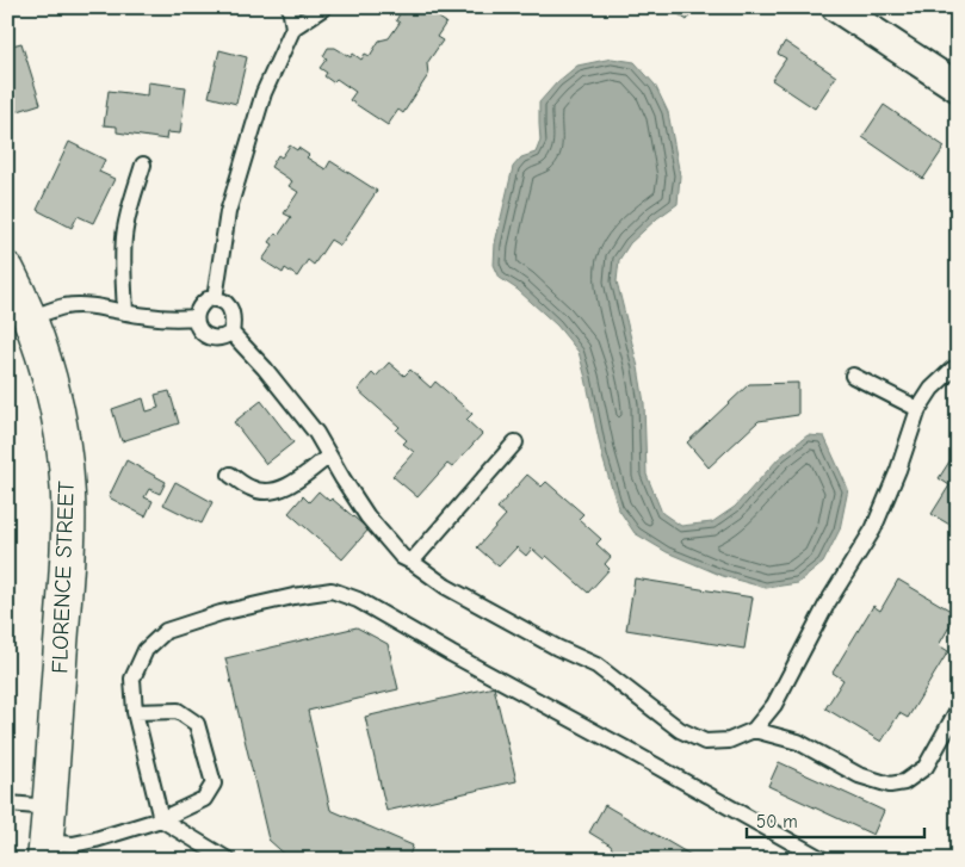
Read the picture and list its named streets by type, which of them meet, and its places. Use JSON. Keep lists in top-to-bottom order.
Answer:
{
  "streets": {
    "street": ["FLORENCE STREET"]
  },
  "scale_bar": "50 m"
}
